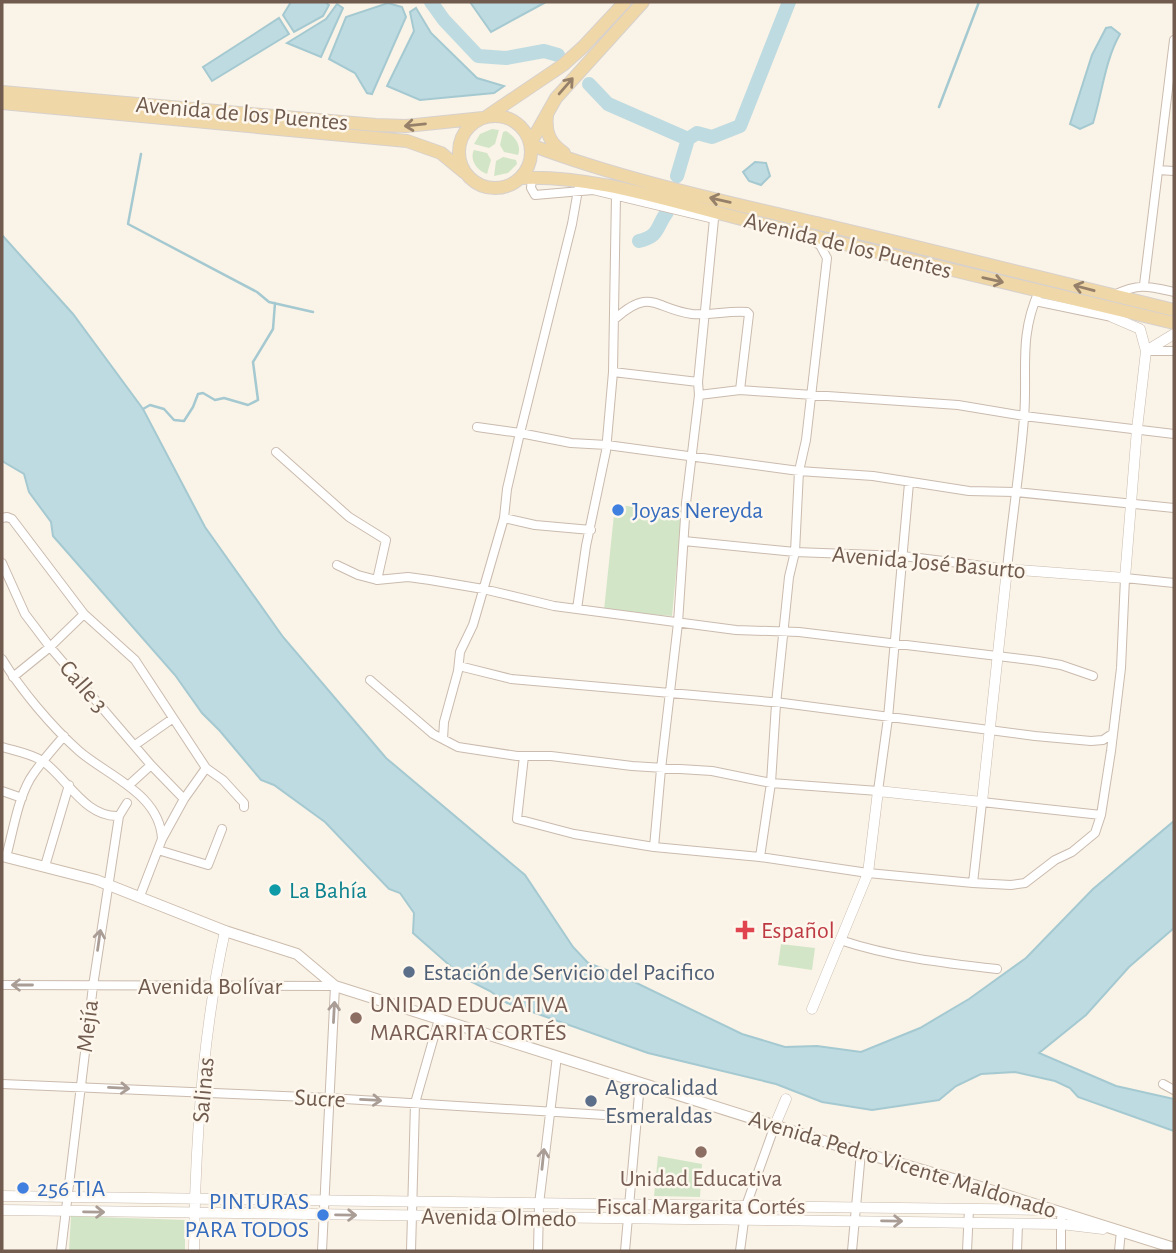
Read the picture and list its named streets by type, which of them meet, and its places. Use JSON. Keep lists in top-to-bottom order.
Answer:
{
  "streets": {
    "main road": ["Avenida de los Puentes", "Avenida Pedro Vicente Maldonado"],
    "street": [
      "Avenida José Basurto",
      "Calle 3",
      "Avenida Bolívar",
      "Mejía",
      "Salinas",
      "Sucre",
      "Avenida Olmedo"
    ]
  },
  "crossings": [
    ["Avenida Bolívar", "Mejía"],
    ["Avenida Bolívar", "Salinas"],
    ["Avenida Bolívar", "Avenida Pedro Vicente Maldonado"],
    ["Mejía", "Sucre"],
    ["Mejía", "Avenida Pedro Vicente Maldonado"],
    ["Mejía", "Avenida Olmedo"],
    ["Salinas", "Sucre"],
    ["Salinas", "Avenida Pedro Vicente Maldonado"],
    ["Salinas", "Avenida Olmedo"],
    ["Avenida Pedro Vicente Maldonado", "Avenida Olmedo"]
  ],
  "places": {
    "other": [
      "Joyas Nereyda",
      "La Bahía",
      "Estación de Servicio del Pacifico",
      "UNIDAD EDUCATIVA MARGARITA CORTÉS",
      "Agrocalidad Esmeraldas",
      "Unidad Educativa Fiscal Margarita Cortés",
      "256 TIA",
      "PINTURAS PARA TODOS"
    ],
    "health": ["Español"]
  }
}
